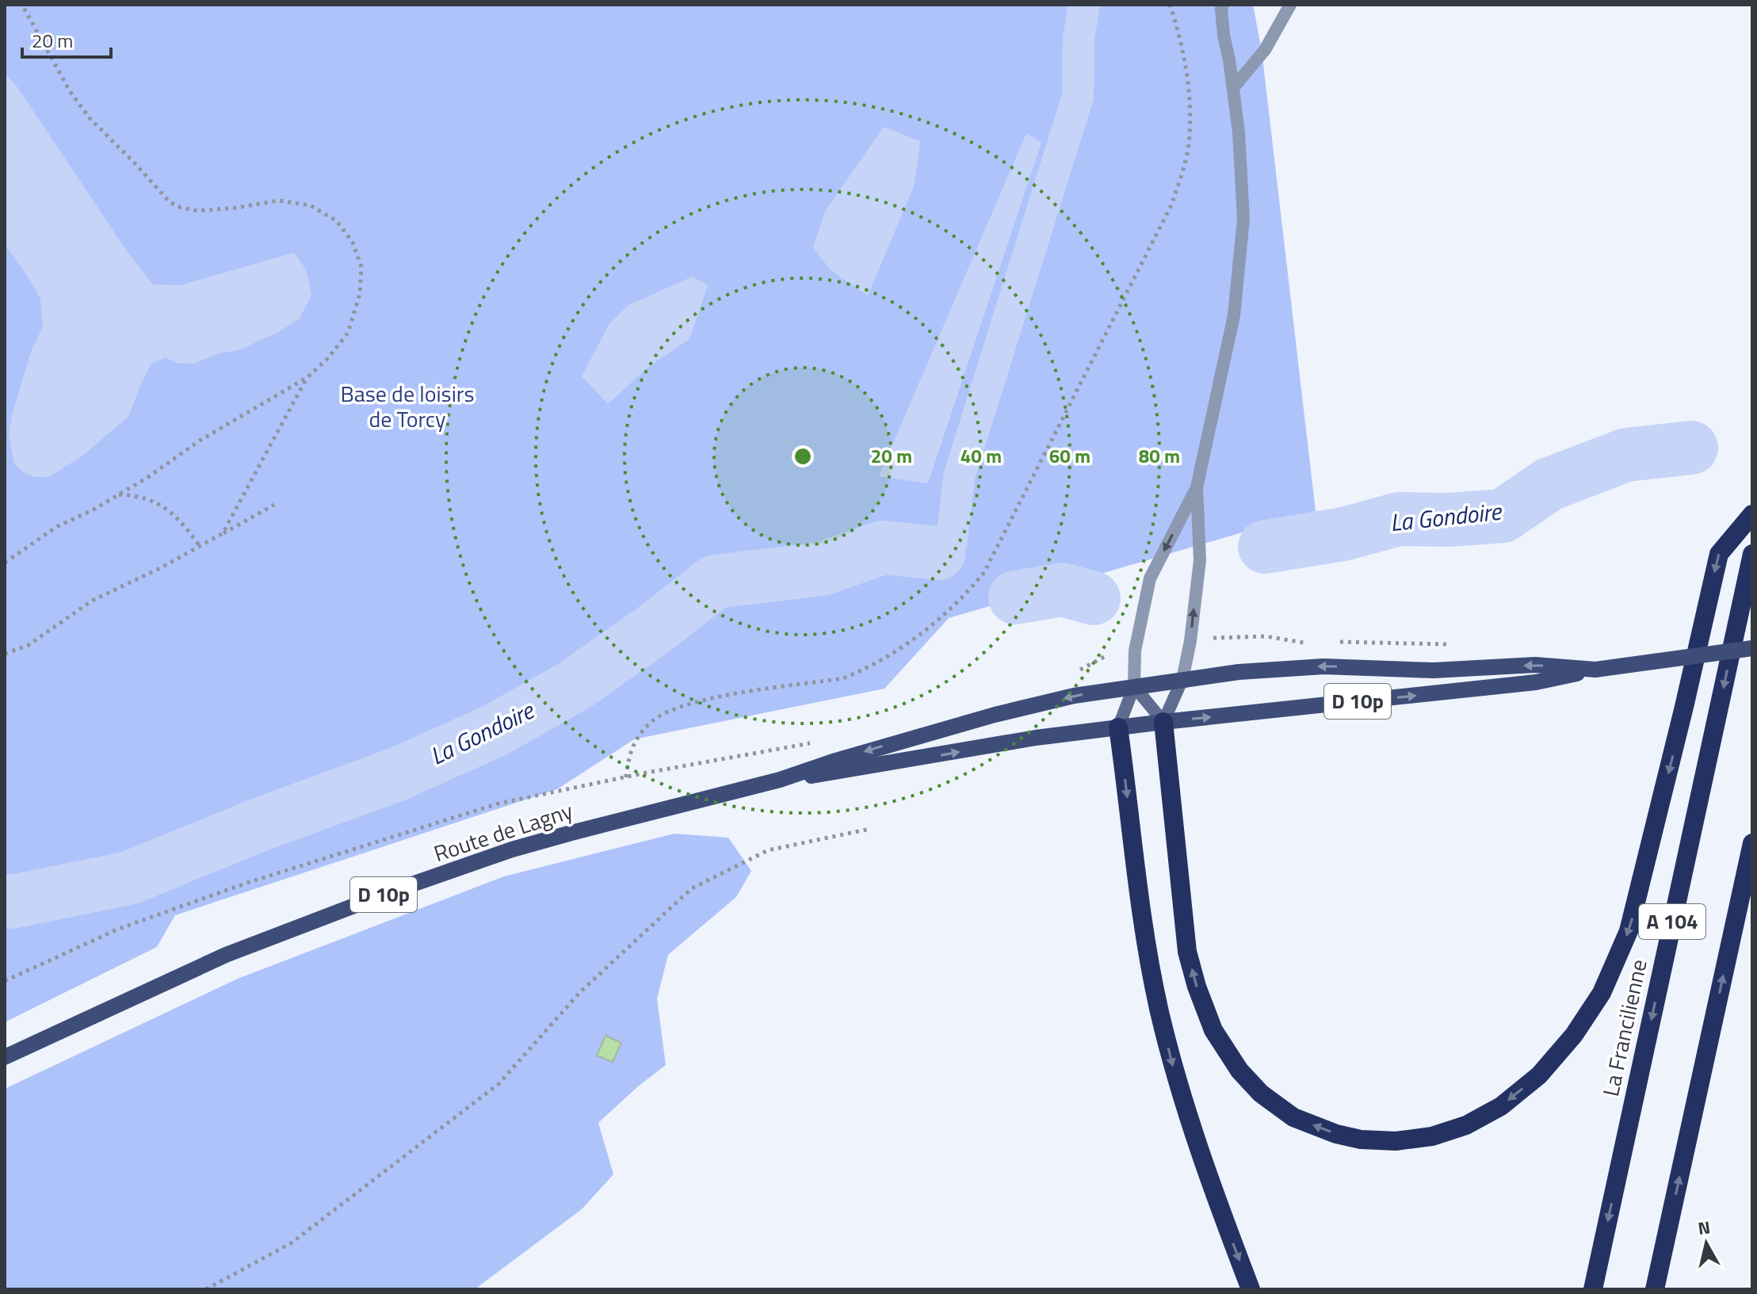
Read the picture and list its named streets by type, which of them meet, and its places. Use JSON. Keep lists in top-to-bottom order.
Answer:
{
  "streets": {
    "highway": ["A 104", "La Francilienne"],
    "main road": ["D 10p", "Route de Lagny"]
  },
  "crossings": [
    ["D 10p", "Route de Lagny"]
  ],
  "water": ["La Gondoire"],
  "parks": ["Base de loisirs de Torcy"],
  "scale_bar": "20 m",
  "north": "top",
  "rings": [
    "20 m",
    "40 m",
    "60 m",
    "80 m"
  ]
}
